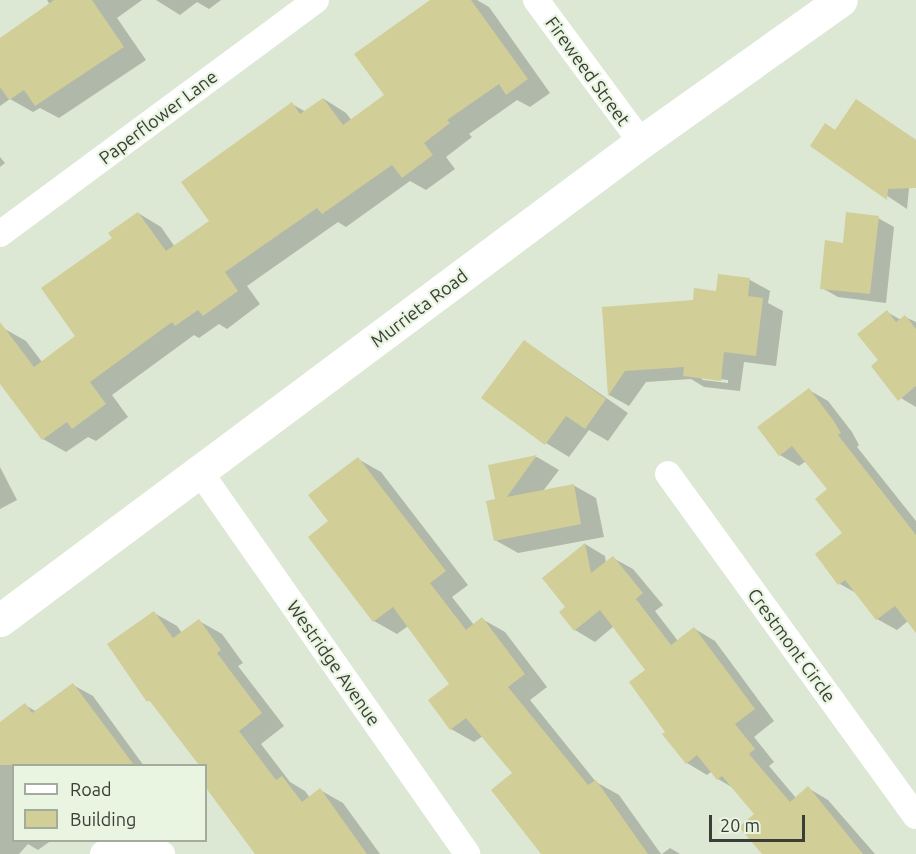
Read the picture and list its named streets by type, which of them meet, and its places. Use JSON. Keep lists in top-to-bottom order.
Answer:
{
  "streets": {
    "main road": ["Murrieta Road"],
    "street": [
      "Fireweed Street",
      "Paperflower Lane",
      "Crestmont Circle",
      "Westridge Avenue"
    ]
  },
  "crossings": [
    ["Fireweed Street", "Murrieta Road"],
    ["Murrieta Road", "Westridge Avenue"]
  ],
  "legend": ["Road", "Building"],
  "scale_bar": "20 m"
}
